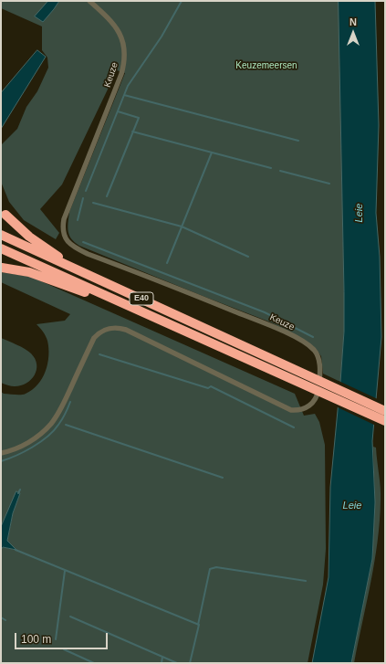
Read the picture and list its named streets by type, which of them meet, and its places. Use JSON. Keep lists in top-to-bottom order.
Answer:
{
  "streets": {
    "highway": ["E40"],
    "street": ["Keuze"]
  },
  "water": ["Leie"],
  "parks": ["Keuzemeersen"],
  "scale_bar": "100 m",
  "north": "top"
}
